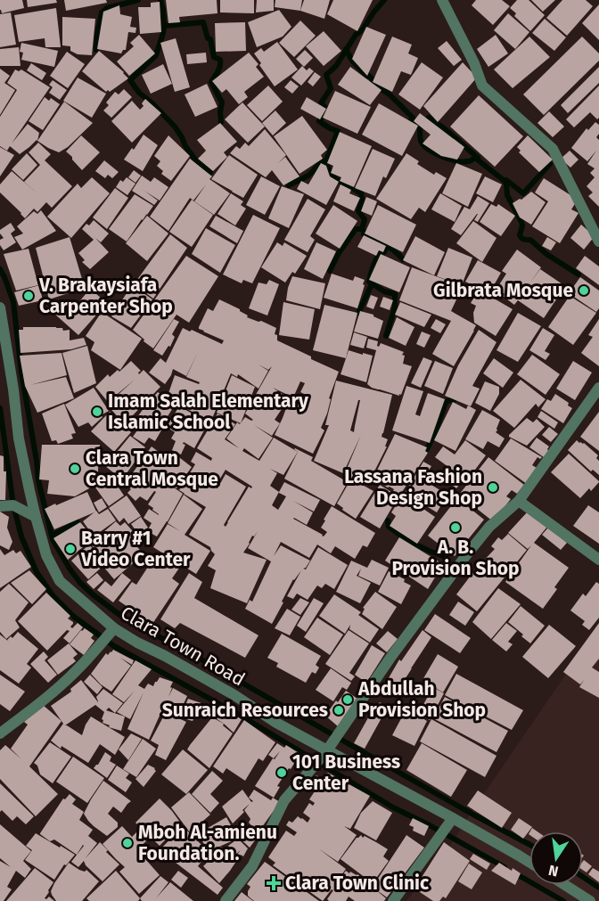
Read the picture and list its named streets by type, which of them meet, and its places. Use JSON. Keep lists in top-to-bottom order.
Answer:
{
  "streets": {
    "street": ["Clara Town Road"]
  },
  "places": {
    "other": [
      "Gilbrata Mosque",
      "V. Brakaysiafa Carpenter Shop",
      "Imam Salah Elementary Islamic School",
      "Clara Town Central Mosque",
      "Lassana Fashion Design Shop",
      "A. B. Provision Shop",
      "Barry #1 Video Center",
      "Abdullah Provision Shop",
      "Sunraich Resources",
      "101 Business Center",
      "Mboh Al-amienu Foundation."
    ],
    "health": ["Clara Town Clinic"]
  },
  "north": "bottom"
}
